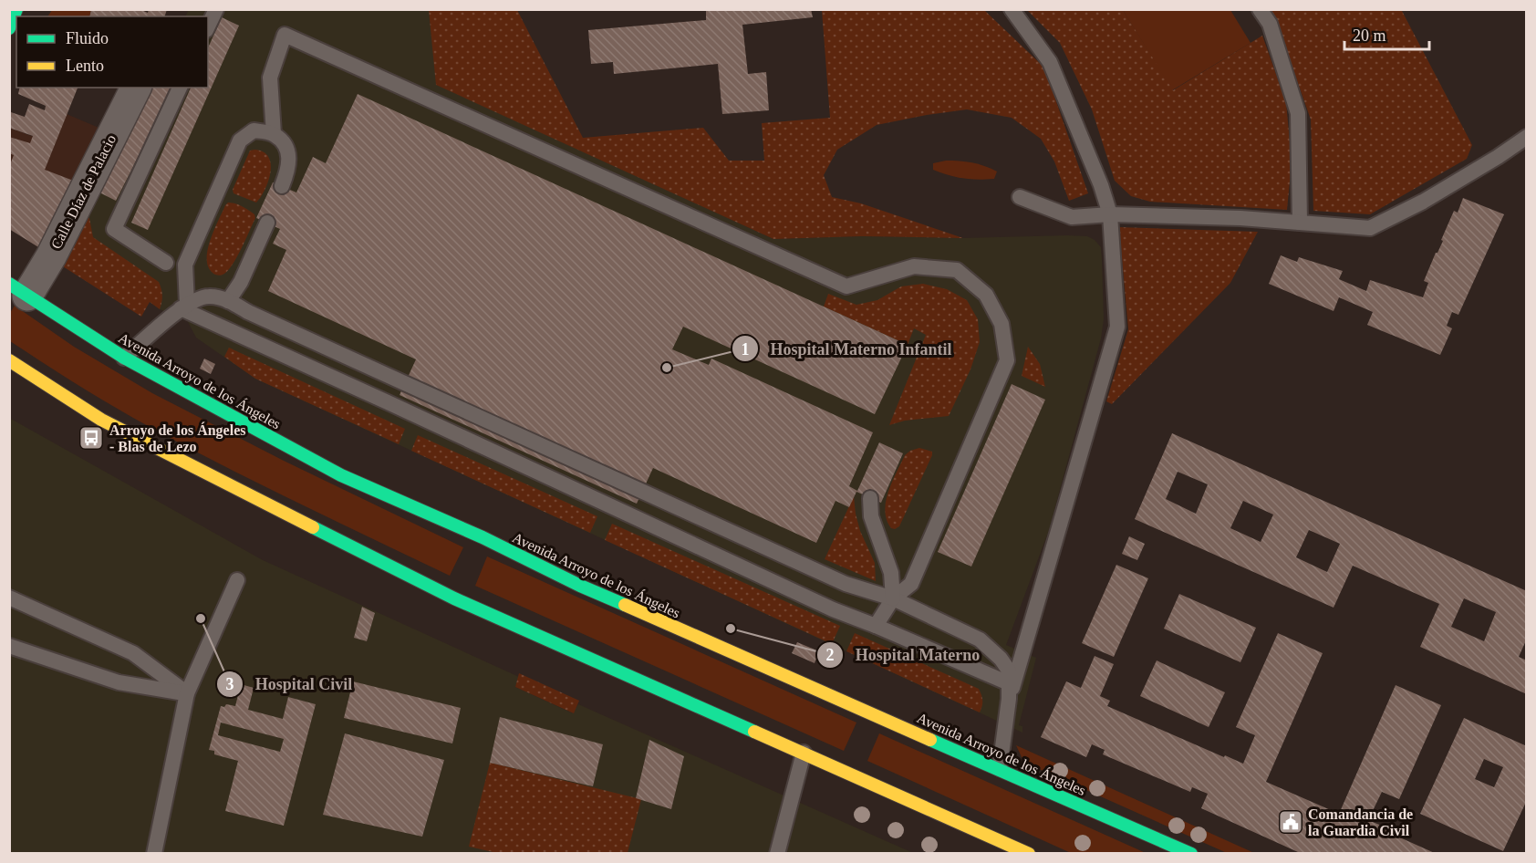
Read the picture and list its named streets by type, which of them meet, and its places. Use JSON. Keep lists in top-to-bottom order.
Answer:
{
  "streets": {
    "main road": ["Avenida Arroyo de los Ángeles"],
    "street": ["Calle Díaz de Palacio"]
  },
  "crossings": [
    ["Calle Díaz de Palacio", "Avenida Arroyo de los Ángeles"]
  ],
  "places": {
    "other": ["Hospital Materno Infantil", "Hospital Civil", "Hospital Materno"],
    "bus stop": ["Arroyo de los Ángeles - Blas de Lezo"],
    "public building": ["Comandancia de la Guardia Civil"]
  },
  "legend": ["Fluido", "Lento"],
  "scale_bar": "20 m"
}
